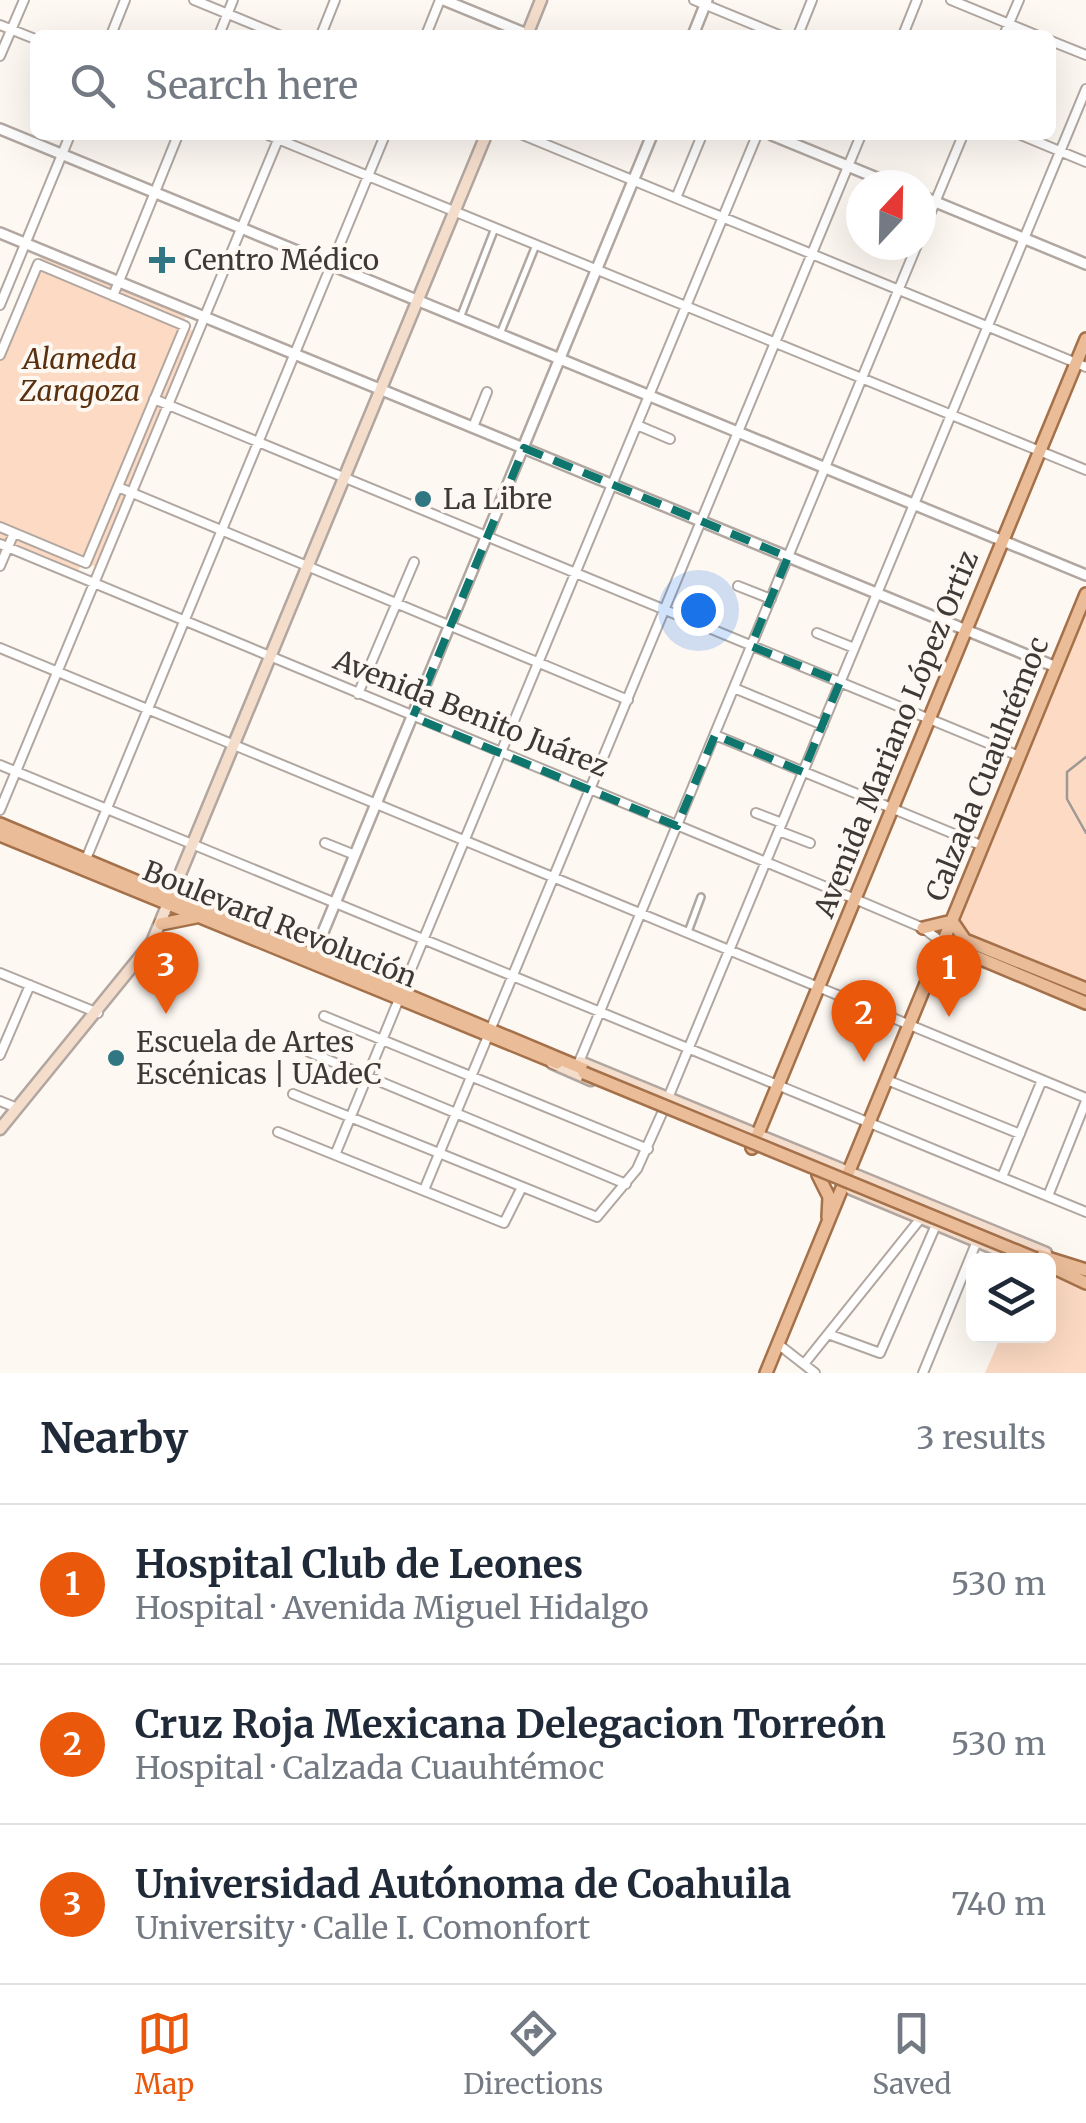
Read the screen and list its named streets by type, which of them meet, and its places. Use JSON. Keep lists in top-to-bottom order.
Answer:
{
  "streets": {
    "main road": [
      "Avenida Benito Juárez",
      "Avenida Mariano López Ortiz",
      "Calzada Cuauhtémoc",
      "Boulevard Revolución"
    ]
  },
  "crossings": [
    ["Avenida Benito Juárez", "Avenida Mariano López Ortiz"],
    ["Avenida Benito Juárez", "Calzada Cuauhtémoc"]
  ],
  "parks": ["Alameda Zaragoza"],
  "places": {
    "health": ["Centro Médico"],
    "other": ["La Libre", "Escuela de Artes Escénicas | UAdeC"]
  },
  "north": "top",
  "page": {
    "search": "Search here",
    "pins": ["3", "1", "2"],
    "heading": ["Nearby", "3 results"],
    "list": [
      {
        "mark": "1",
        "name": "Hospital Club de Leones",
        "note": "Hospital · Avenida Miguel Hidalgo",
        "value": "530 m"
      },
      {
        "mark": "2",
        "name": "Cruz Roja Mexicana Delegacion Torreón",
        "note": "Hospital · Calzada Cuauhtémoc",
        "value": "530 m"
      },
      {
        "mark": "3",
        "name": "Universidad Autónoma de Coahuila",
        "note": "University · Calle I. Comonfort",
        "value": "740 m"
      }
    ],
    "nav": ["Map", "Directions", "Saved"]
  }
}
